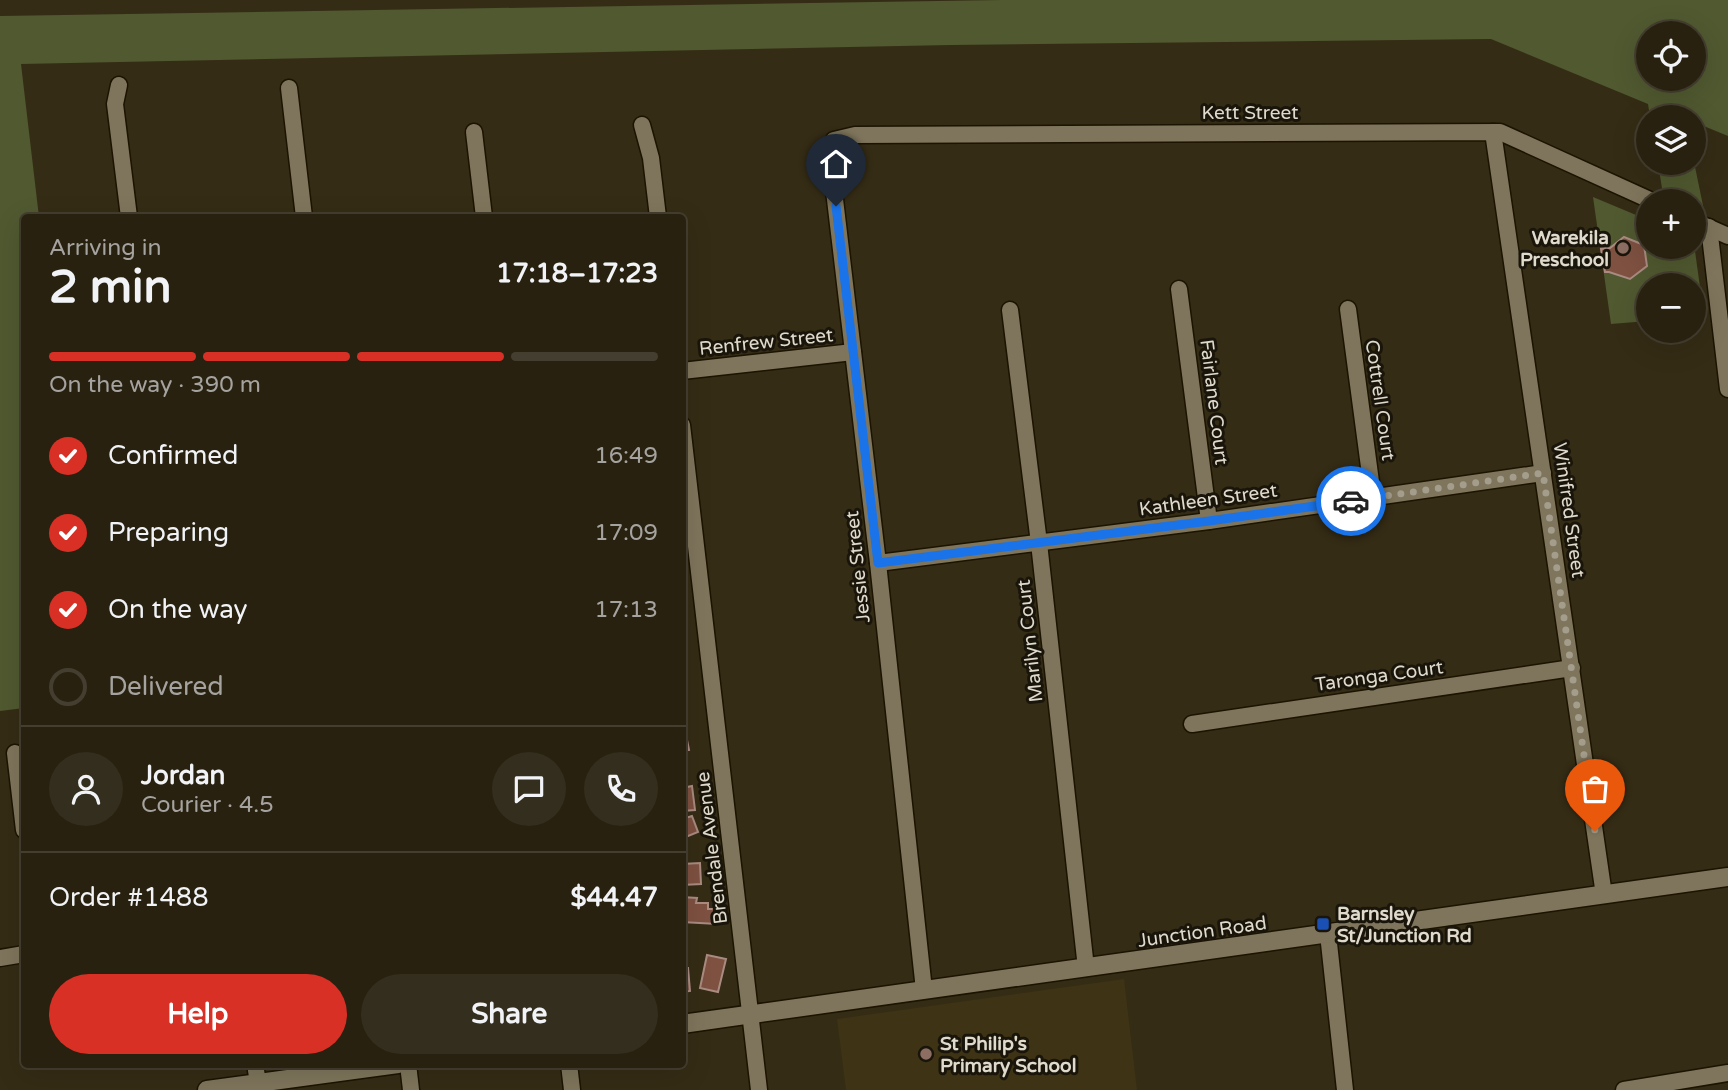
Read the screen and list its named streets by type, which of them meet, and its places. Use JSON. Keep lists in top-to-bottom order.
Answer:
{
  "streets": {
    "street": [
      "Kett Street",
      "Renfrew Street",
      "Cottrell Court",
      "Fairlane Court",
      "Kathleen Street",
      "Winifred Street",
      "Jessie Street",
      "Marilyn Court",
      "Taronga Court",
      "Brendale Avenue",
      "Junction Road"
    ]
  },
  "crossings": [
    ["Kett Street", "Winifred Street"],
    ["Kett Street", "Jessie Street"],
    ["Renfrew Street", "Jessie Street"],
    ["Cottrell Court", "Kathleen Street"],
    ["Fairlane Court", "Kathleen Street"],
    ["Kathleen Street", "Winifred Street"],
    ["Kathleen Street", "Jessie Street"],
    ["Kathleen Street", "Marilyn Court"],
    ["Winifred Street", "Taronga Court"],
    ["Winifred Street", "Junction Road"],
    ["Jessie Street", "Junction Road"],
    ["Marilyn Court", "Junction Road"],
    ["Brendale Avenue", "Junction Road"]
  ],
  "places": {
    "other": ["Warekila Preschool", "St Philip's Primary School"],
    "transit": ["Barnsley St/Junction Rd"]
  },
  "page": {
    "map_buttons": ["+", "−"],
    "heading": ["2 min", "Arriving in", "17:18–17:23"],
    "panel": [
      "Jordan",
      "Courier · 4.5",
      "Order #1488",
      "$44.47"
    ],
    "bar": "On the way · 390 m",
    "list": [
      ["Confirmed", "16:49"],
      ["Preparing", "17:09"],
      ["On the way", "17:13"],
      "Delivered"
    ],
    "buttons": ["Help", "Share"]
  }
}
